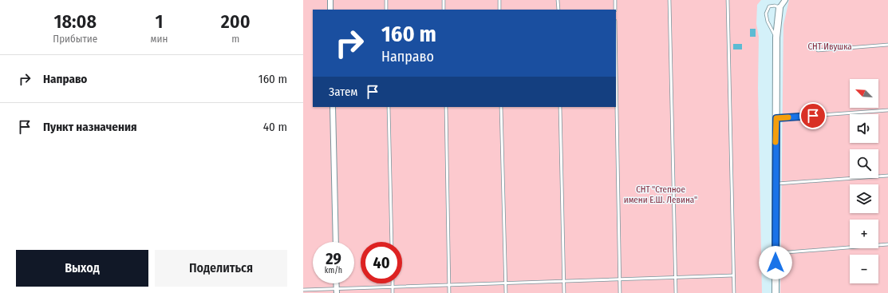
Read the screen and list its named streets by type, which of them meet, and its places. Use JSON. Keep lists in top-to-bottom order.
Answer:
{
  "parks": ["СНТ Ивушка", "СНТ \"Степное имени Е.Ш. Левина\""],
  "north": "top left",
  "page": {
    "eta": [
      "18:08",
      "Прибытие",
      "1",
      "мин",
      "200",
      "m"
    ],
    "turn": ["160 m", "Направо"],
    "list": [
      {
        "name": "Направо",
        "value": "160 m"
      },
      {
        "name": "Пункт назначения",
        "value": "40 m"
      }
    ],
    "then": "Затем",
    "map_buttons": ["+", "−"],
    "speed": "29 km/h",
    "limit": "40",
    "buttons": ["Выход", "Поделиться"]
  }
}
